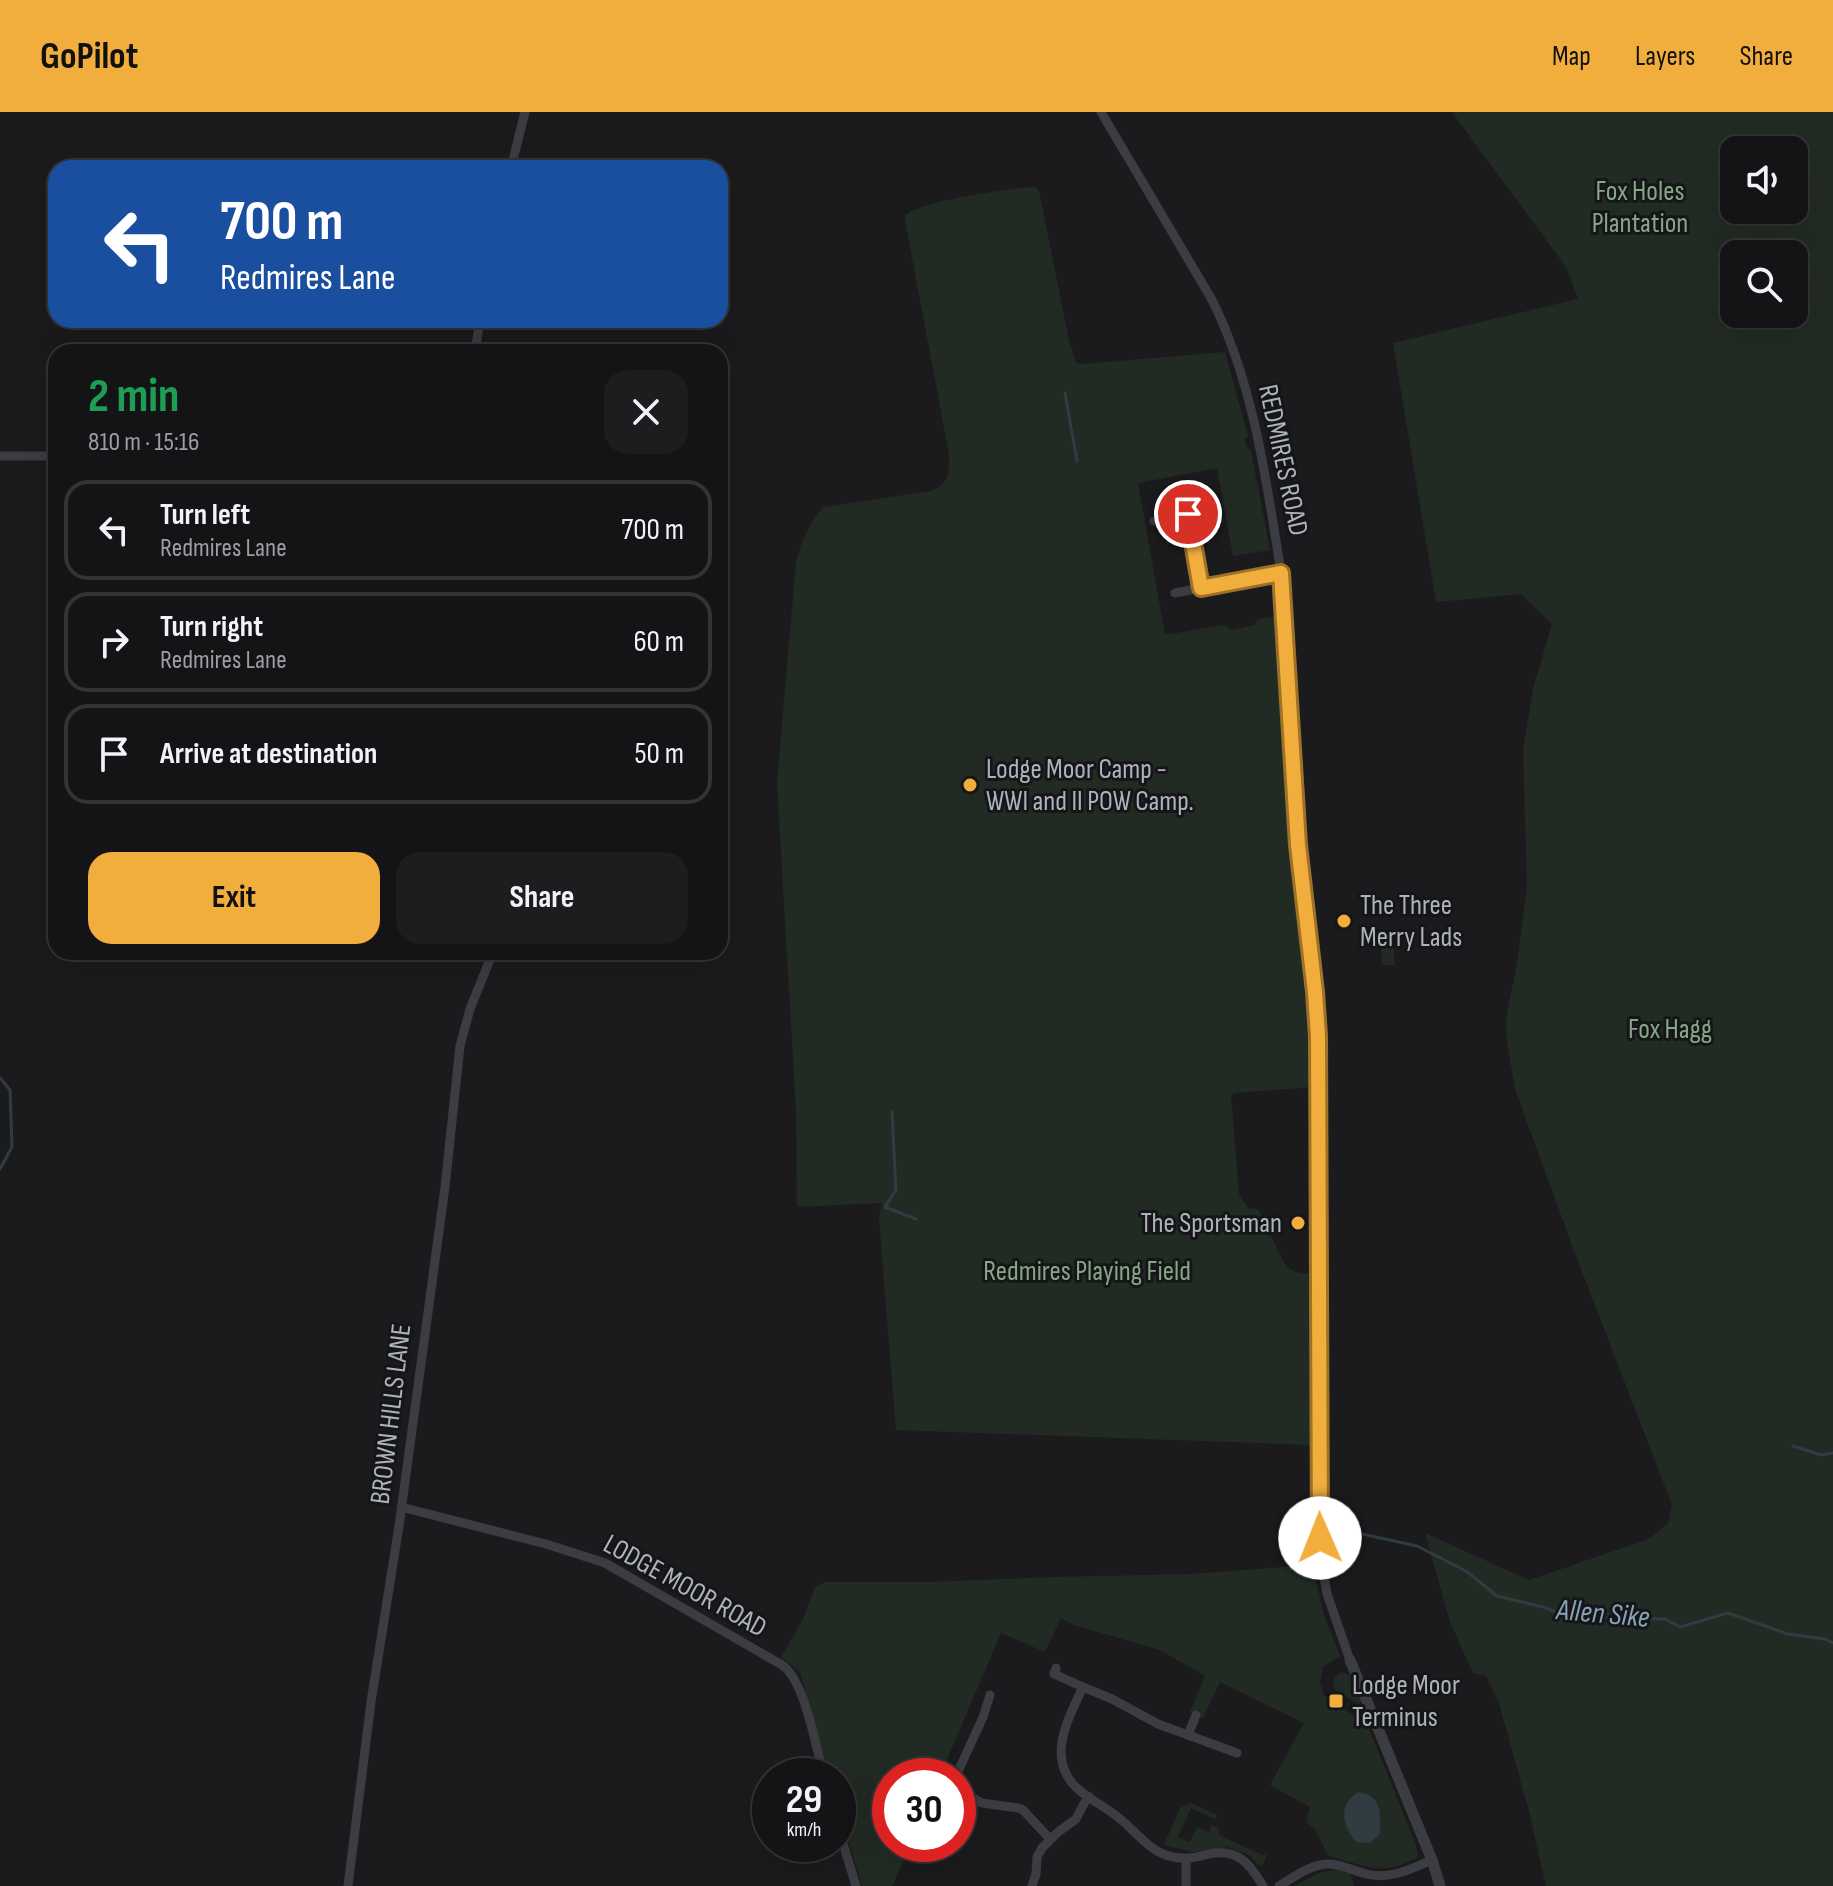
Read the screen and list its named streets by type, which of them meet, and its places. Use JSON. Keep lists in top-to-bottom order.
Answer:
{
  "streets": {
    "street": ["REDMIRES ROAD", "BROWN HILLS LANE", "LODGE MOOR ROAD"]
  },
  "crossings": [
    ["BROWN HILLS LANE", "LODGE MOOR ROAD"]
  ],
  "water": ["Allen Sike"],
  "parks": ["Fox Holes Plantation", "Fox Hagg", "Redmires Playing Field"],
  "places": {
    "other": ["Lodge Moor Camp - WWI and II POW Camp.", "The Three Merry Lads", "The Sportsman"],
    "transit": ["Lodge Moor Terminus"]
  },
  "page": {
    "header": "GoPilot",
    "nav": ["Map", "Layers", "Share"],
    "turn": ["700 m", "Redmires Lane"],
    "heading": ["2 min", "810 m · 15:16"],
    "list": [
      {
        "name": "Turn left",
        "note": "Redmires Lane",
        "value": "700 m"
      },
      {
        "name": "Turn right",
        "note": "Redmires Lane",
        "value": "60 m"
      },
      {
        "name": "Arrive at destination",
        "value": "50 m"
      }
    ],
    "buttons": ["Exit", "Share"],
    "speed": "29 km/h",
    "limit": "30"
  }
}
